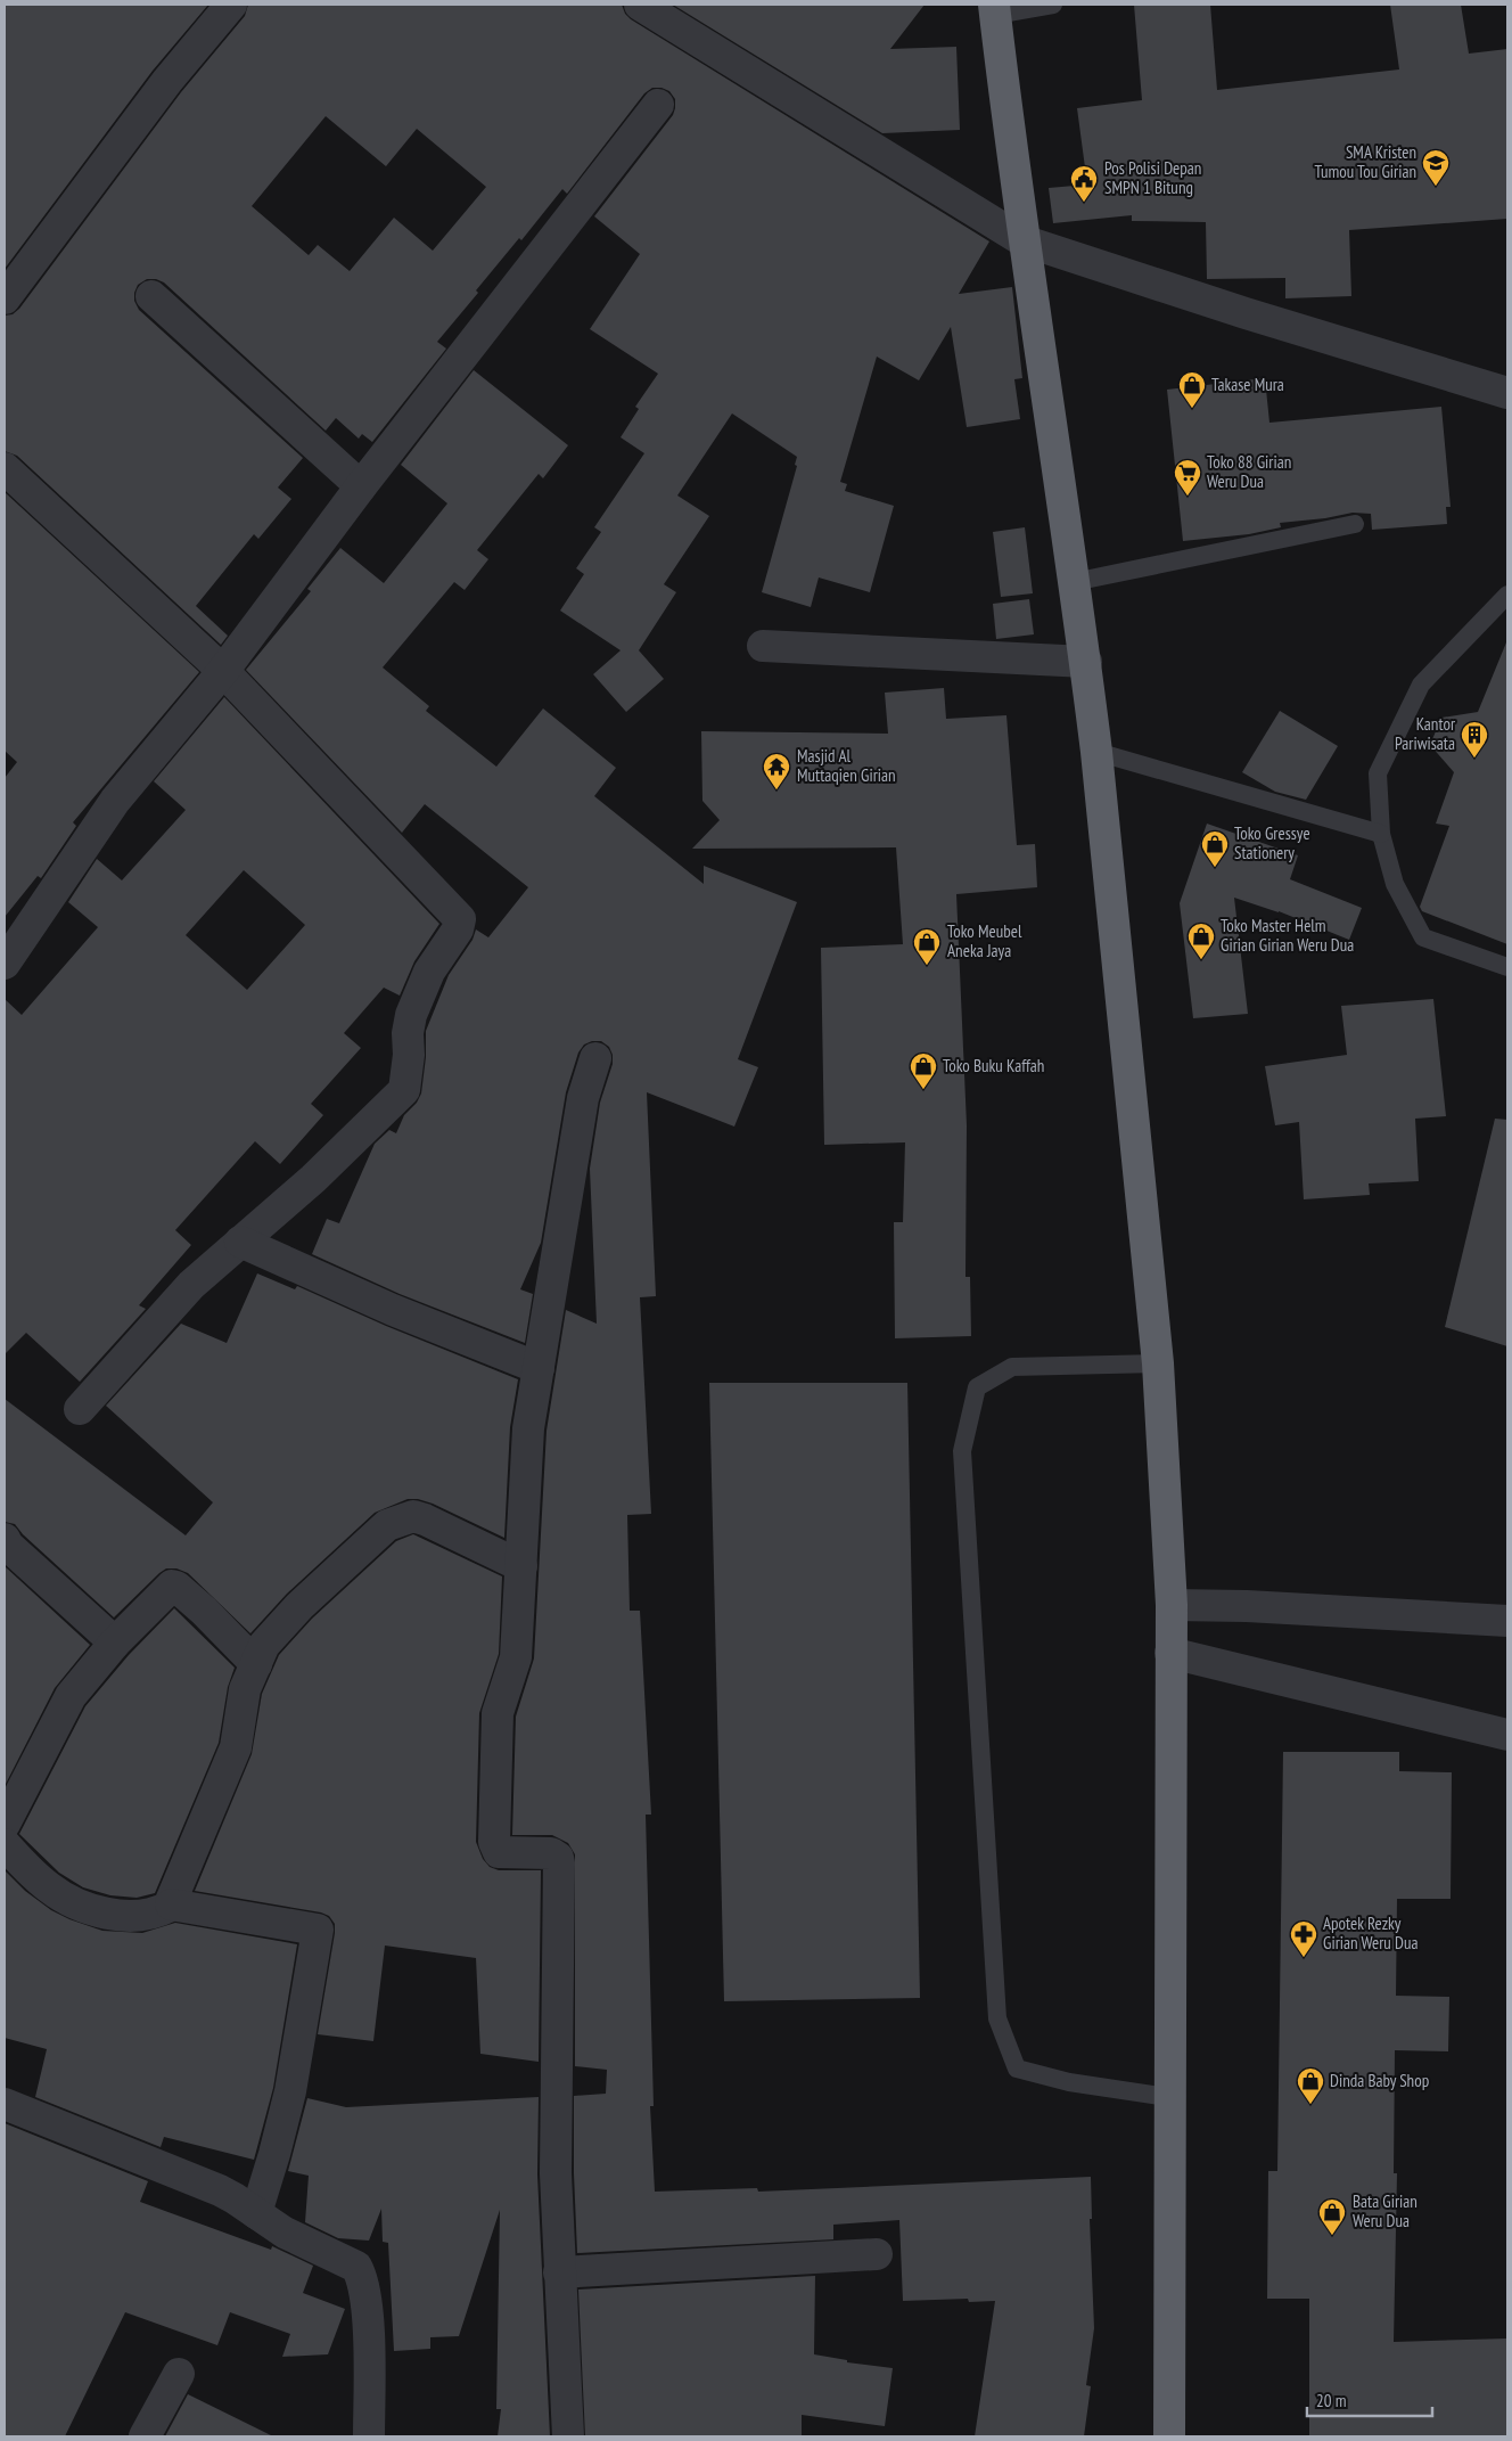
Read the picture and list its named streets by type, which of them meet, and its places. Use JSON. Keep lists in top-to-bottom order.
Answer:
{
  "places": {
    "school or university": ["SMA Kristen Tumou Tou Girian"],
    "public building": ["Pos Polisi Depan SMPN 1 Bitung"],
    "shop": [
      "Takase Mura",
      "Toko Gressye Stationery",
      "Toko Master Helm Girian Girian Weru Dua",
      "Toko Meubel Aneka Jaya",
      "Toko Buku Kaffah",
      "Dinda Baby Shop",
      "Bata Girian Weru Dua"
    ],
    "supermarket": ["Toko 88 Girian Weru Dua"],
    "building": ["Kantor Pariwisata"],
    "temple": ["Masjid Al Muttaqien Girian"],
    "pharmacy": ["Apotek Rezky Girian Weru Dua"]
  },
  "scale_bar": "20 m"
}
